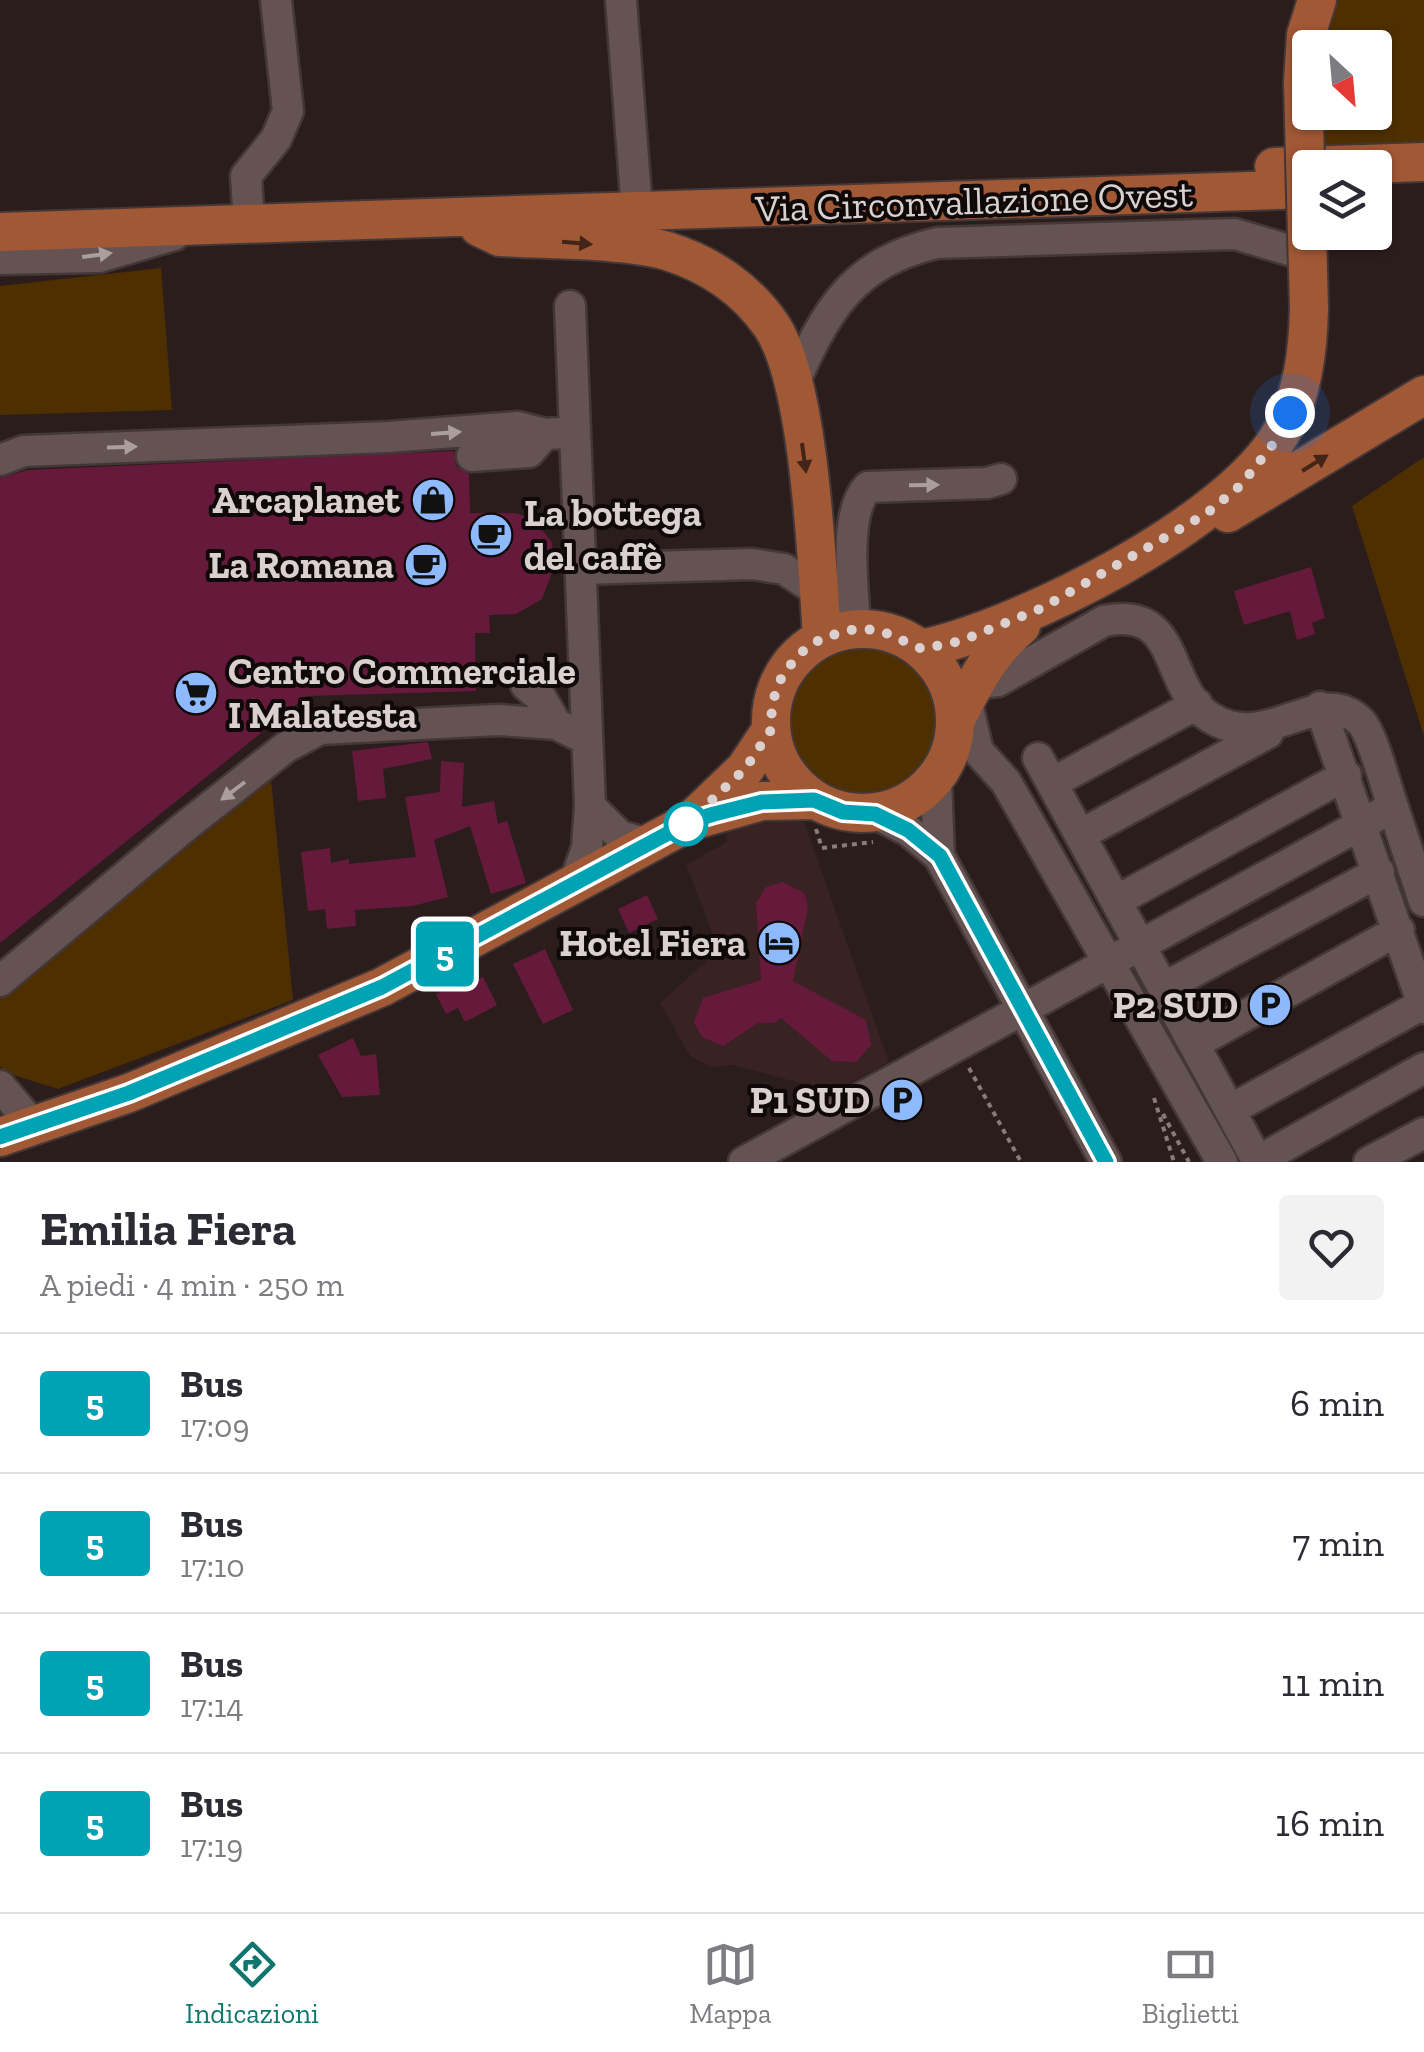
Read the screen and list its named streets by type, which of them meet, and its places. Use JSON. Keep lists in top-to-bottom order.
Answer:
{
  "streets": {
    "main road": ["Via Circonvallazione Ovest"]
  },
  "places": {
    "shop": ["Arcaplanet"],
    "cafe": ["La bottega del caffè", "La Romana"],
    "supermarket": ["Centro Commerciale I Malatesta"],
    "hotel": ["Hotel Fiera"],
    "parking": ["P2 SUD", "P1 SUD"]
  },
  "lines": ["bus line 5"],
  "north": "bottom right",
  "page": {
    "on_map": "5",
    "heading": ["Emilia Fiera", "A piedi · 4 min · 250 m"],
    "list": [
      {
        "mark": "5",
        "name": "Bus",
        "note": "17:09",
        "value": "6 min"
      },
      {
        "mark": "5",
        "name": "Bus",
        "note": "17:10",
        "value": "7 min"
      },
      {
        "mark": "5",
        "name": "Bus",
        "note": "17:14",
        "value": "11 min"
      },
      {
        "mark": "5",
        "name": "Bus",
        "note": "17:19",
        "value": "16 min"
      }
    ],
    "tabs": ["Indicazioni", "Mappa", "Biglietti"]
  }
}
